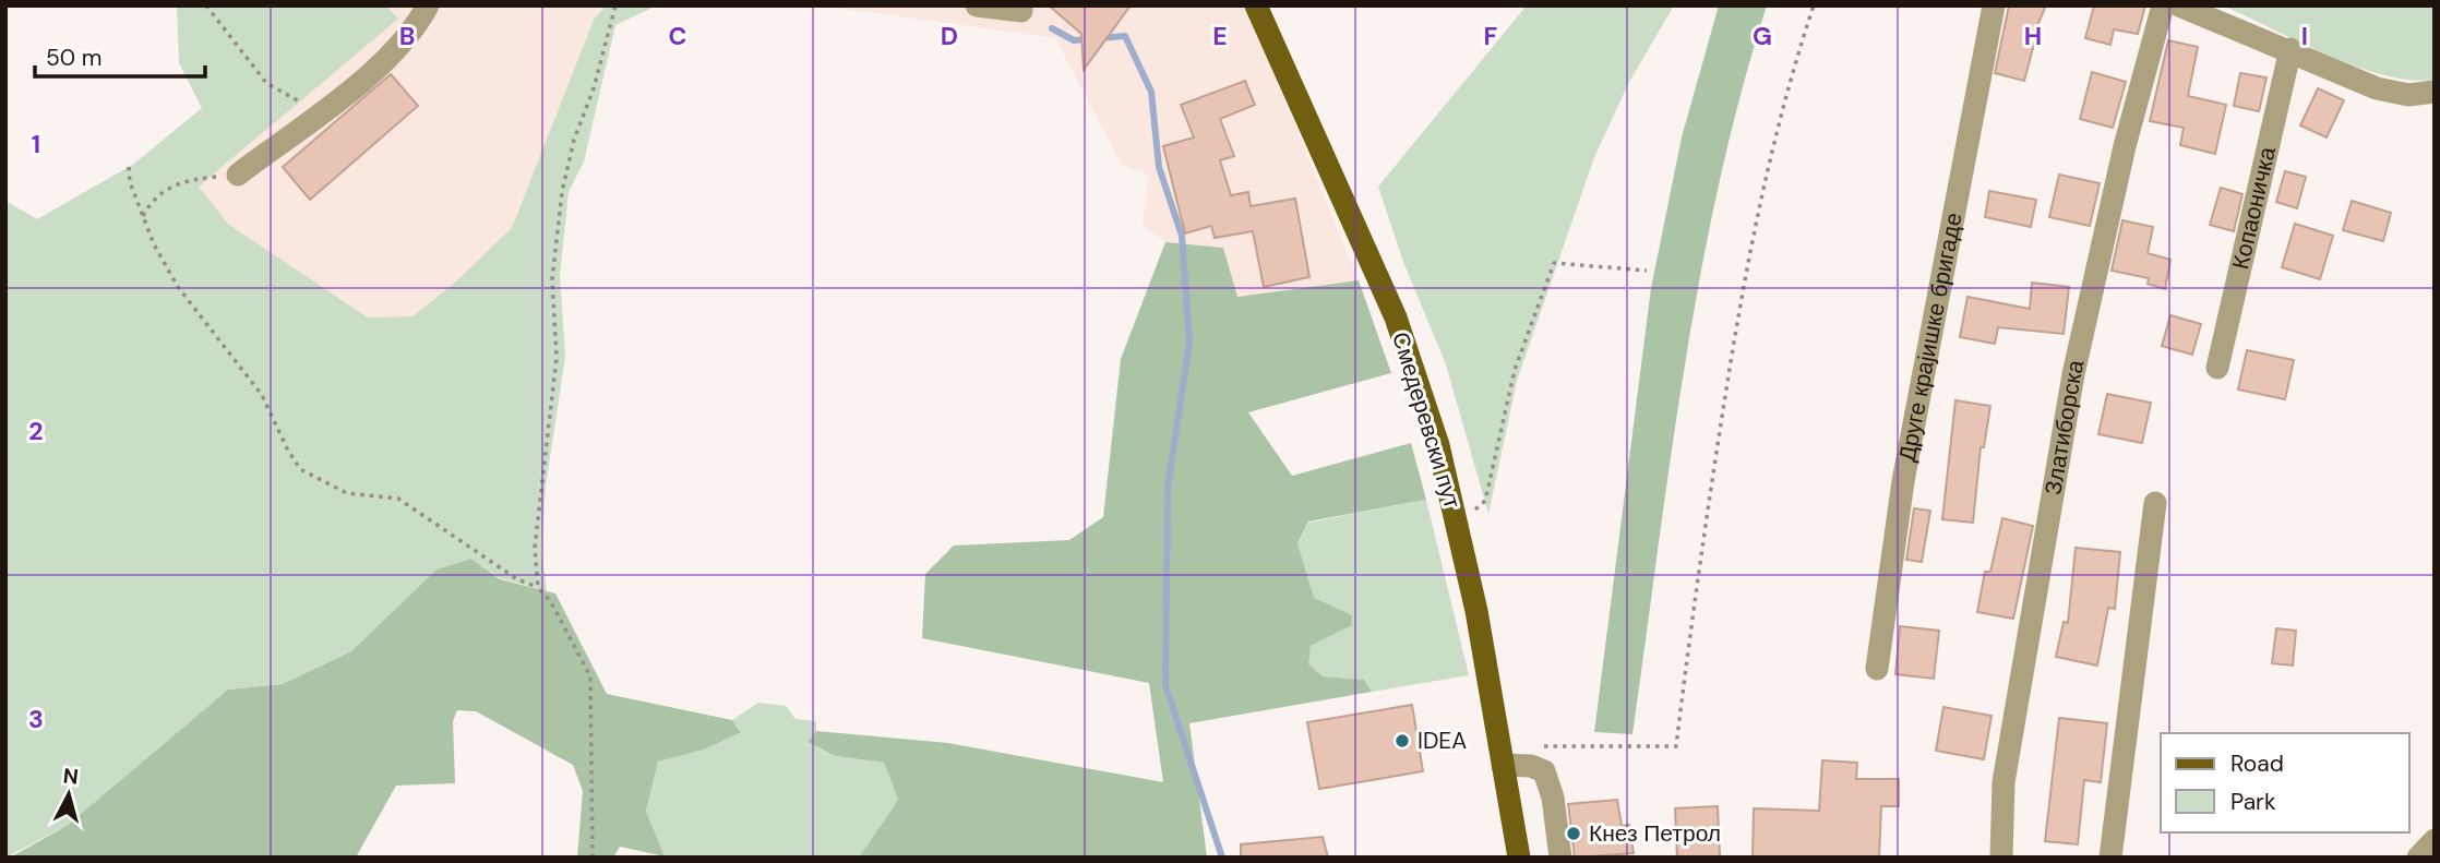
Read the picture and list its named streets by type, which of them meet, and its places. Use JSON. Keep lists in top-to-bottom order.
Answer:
{
  "streets": {
    "main road": ["Смедеревски пут"],
    "street": ["Копаоничка", "Друге крајишке бригаде", "Златиборска"]
  },
  "places": ["IDEA", "Кнез Петрол"],
  "legend": ["Road", "Park"],
  "scale_bar": "50 m",
  "north": "top",
  "grid": {
    "columns": [
      "B",
      "C",
      "D",
      "E",
      "F",
      "G",
      "H",
      "I"
    ],
    "rows": ["1", "2", "3"]
  }
}
